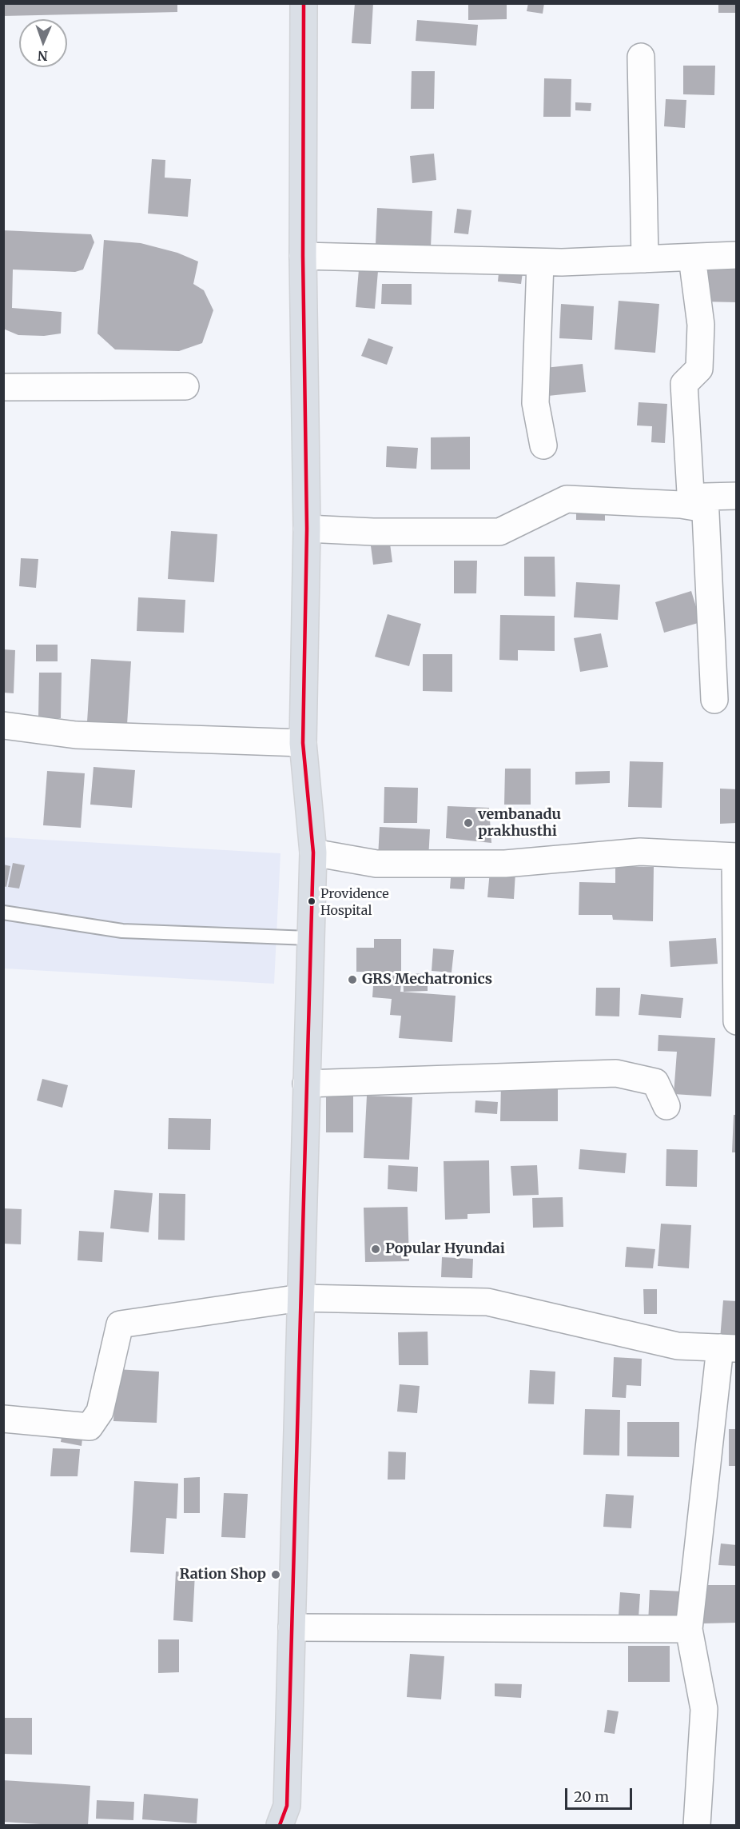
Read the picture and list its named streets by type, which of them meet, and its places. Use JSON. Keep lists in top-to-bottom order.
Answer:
{
  "places": [
    "vembanadu prakhusthi",
    "Providence Hospital",
    "GRS Mechatronics",
    "Popular Hyundai",
    "Ration Shop"
  ],
  "scale_bar": "20 m",
  "north": "bottom"
}
